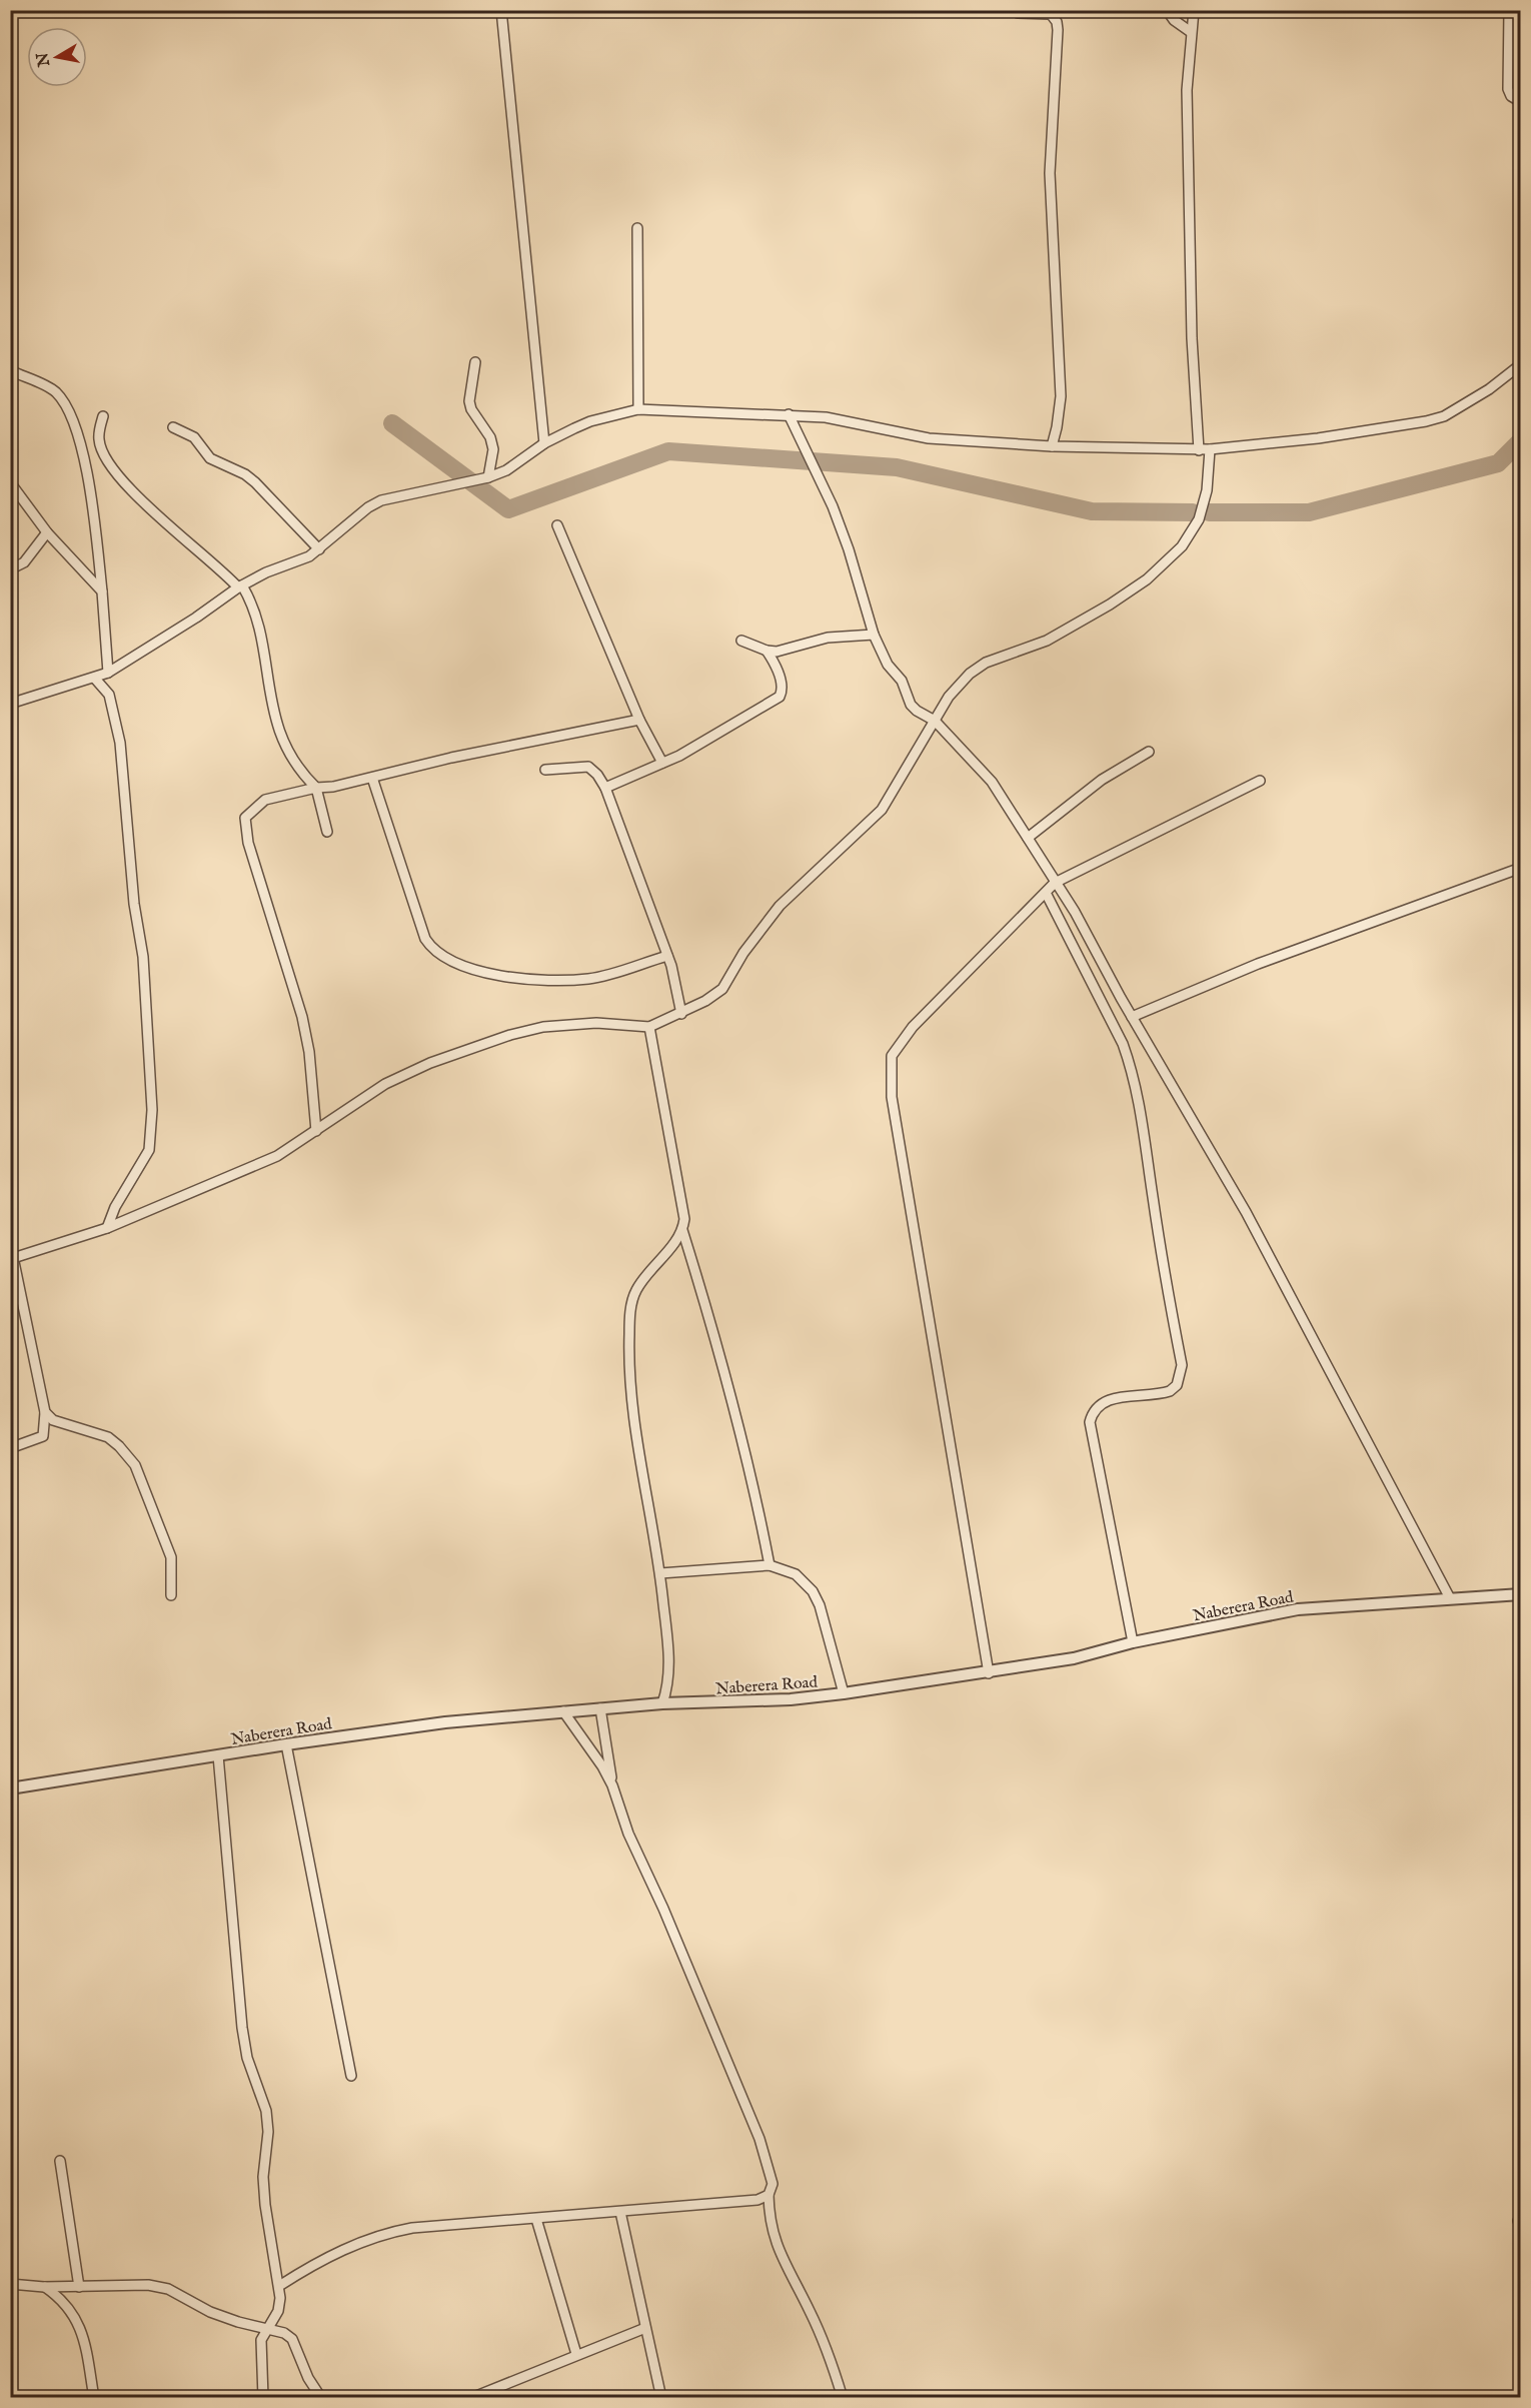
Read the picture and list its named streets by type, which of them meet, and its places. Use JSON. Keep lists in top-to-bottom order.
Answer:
{
  "streets": {
    "street": ["Naberera Road"]
  },
  "north": "left"
}
